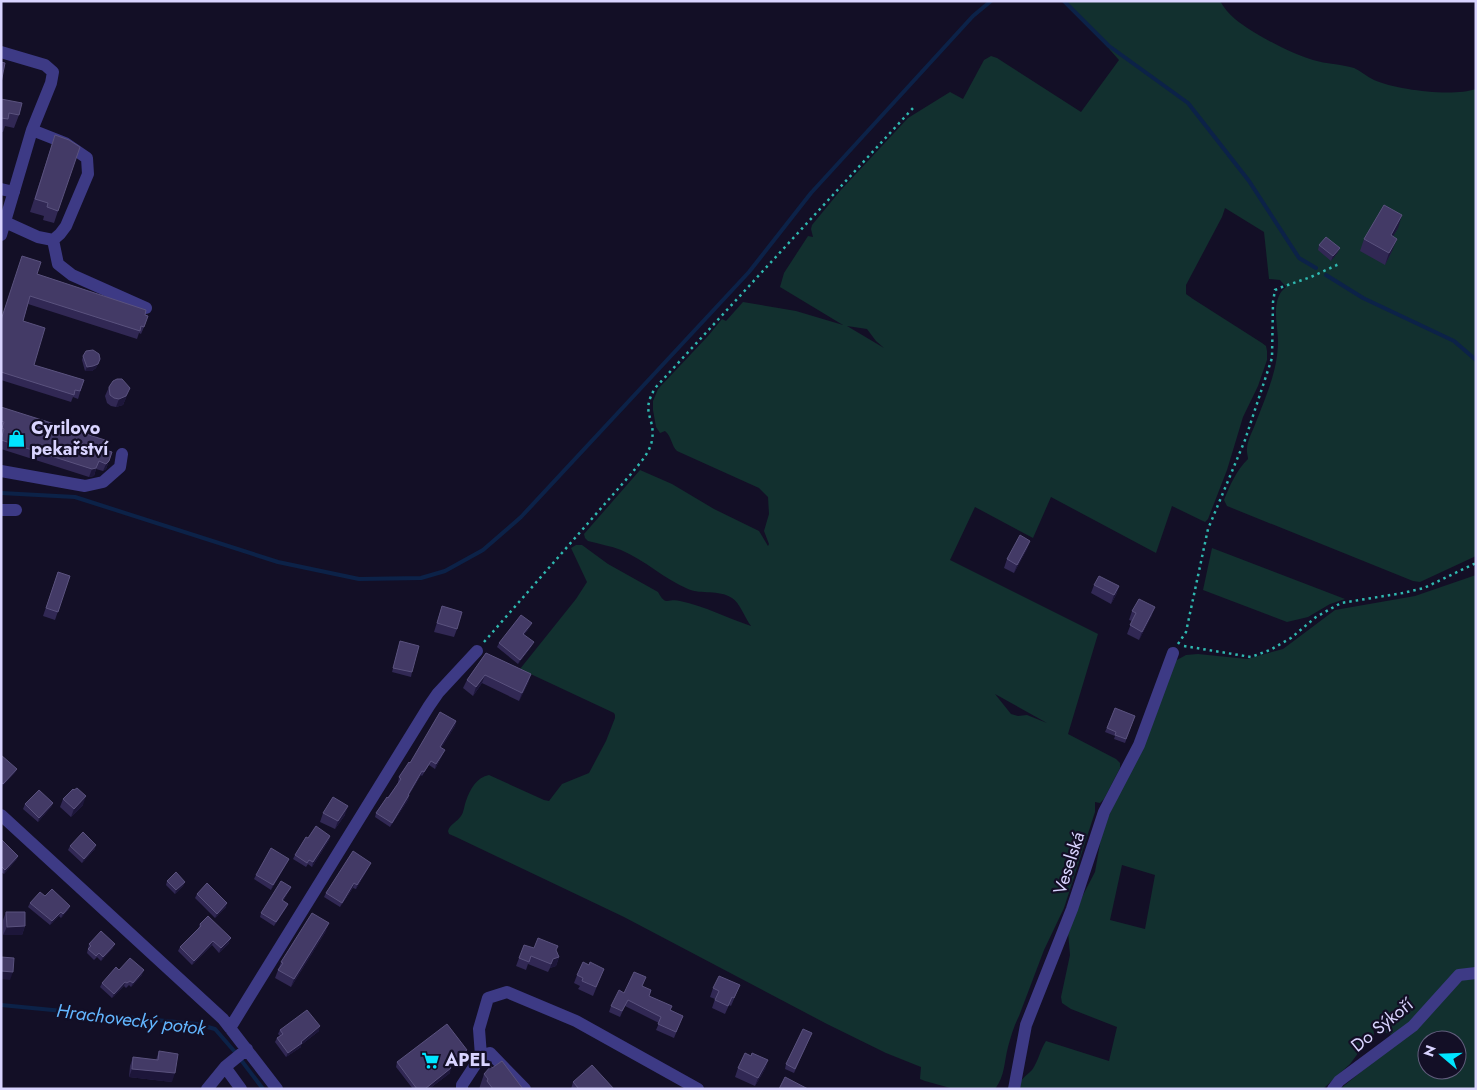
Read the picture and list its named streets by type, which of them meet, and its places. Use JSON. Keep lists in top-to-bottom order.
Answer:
{
  "streets": {
    "street": ["Veselská", "Do Sýkoří"]
  },
  "water": ["Hrachovecký potok"],
  "places": {
    "shop": ["Cyrilovo pekařství"],
    "supermarket": ["APEL"]
  },
  "north": "left"
}
